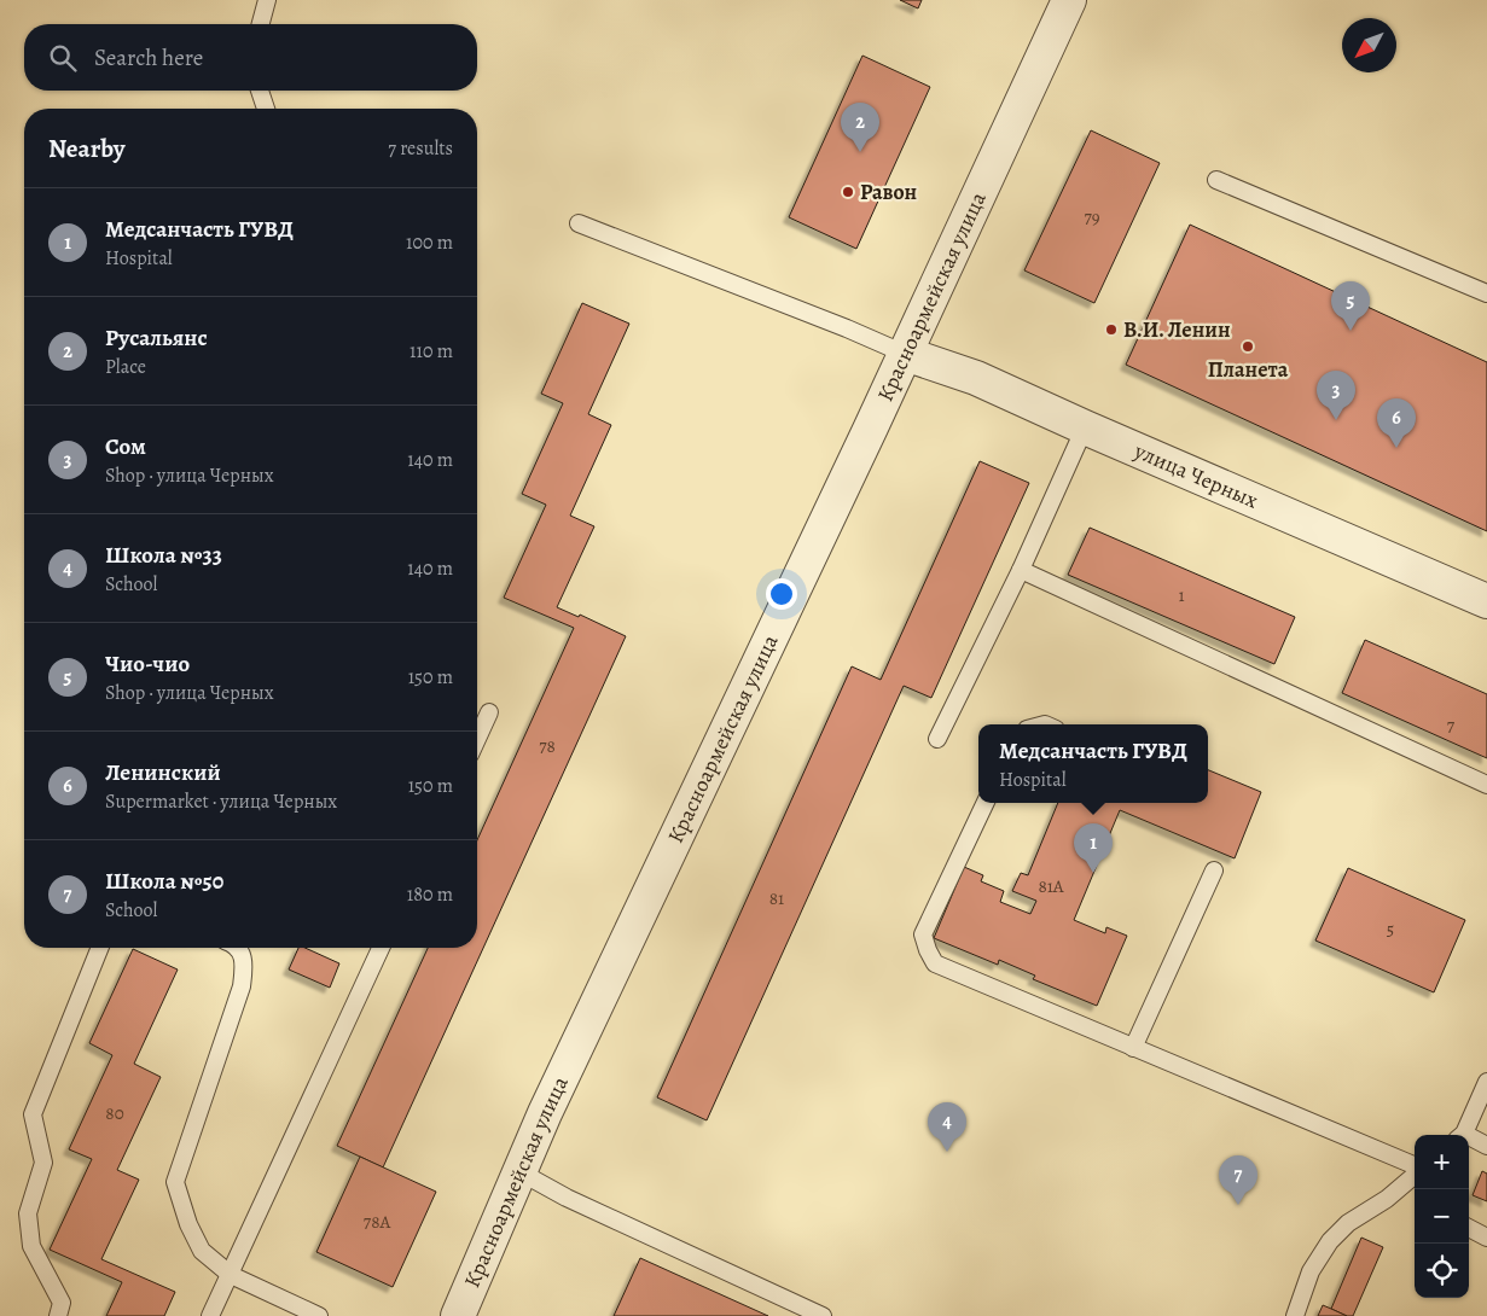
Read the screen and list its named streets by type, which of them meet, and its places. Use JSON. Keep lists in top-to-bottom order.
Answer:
{
  "streets": {
    "street": ["Красноармейская улица", "улица Черных"]
  },
  "crossings": [
    ["Красноармейская улица", "улица Черных"]
  ],
  "places": ["Равон", "В.И. Ленин", "Планета"],
  "house_numbers": [
    "79",
    "1",
    "7",
    "78",
    "81А",
    "81",
    "5",
    "80",
    "78А"
  ],
  "north": "bottom left",
  "page": {
    "search": "Search here",
    "pins": [
      "2",
      "5",
      "3",
      "6",
      "1",
      "4",
      "7"
    ],
    "heading": ["Nearby", "7 results"],
    "list": [
      {
        "mark": "1",
        "name": "Медсанчасть ГУВД",
        "note": "Hospital",
        "value": "100 m"
      },
      {
        "mark": "2",
        "name": "Русальянс",
        "note": "Place",
        "value": "110 m"
      },
      {
        "mark": "3",
        "name": "Сом",
        "note": "Shop · улица Черных",
        "value": "140 m"
      },
      {
        "mark": "4",
        "name": "Школа №33",
        "note": "School",
        "value": "140 m"
      },
      {
        "mark": "5",
        "name": "Чио-чио",
        "note": "Shop · улица Черных",
        "value": "150 m"
      },
      {
        "mark": "6",
        "name": "Ленинский",
        "note": "Supermarket · улица Черных",
        "value": "150 m"
      },
      {
        "mark": "7",
        "name": "Школа №50",
        "note": "School",
        "value": "180 m"
      }
    ],
    "popup": ["Медсанчасть ГУВД", "Hospital"],
    "map_buttons": ["+", "−"]
  }
}
